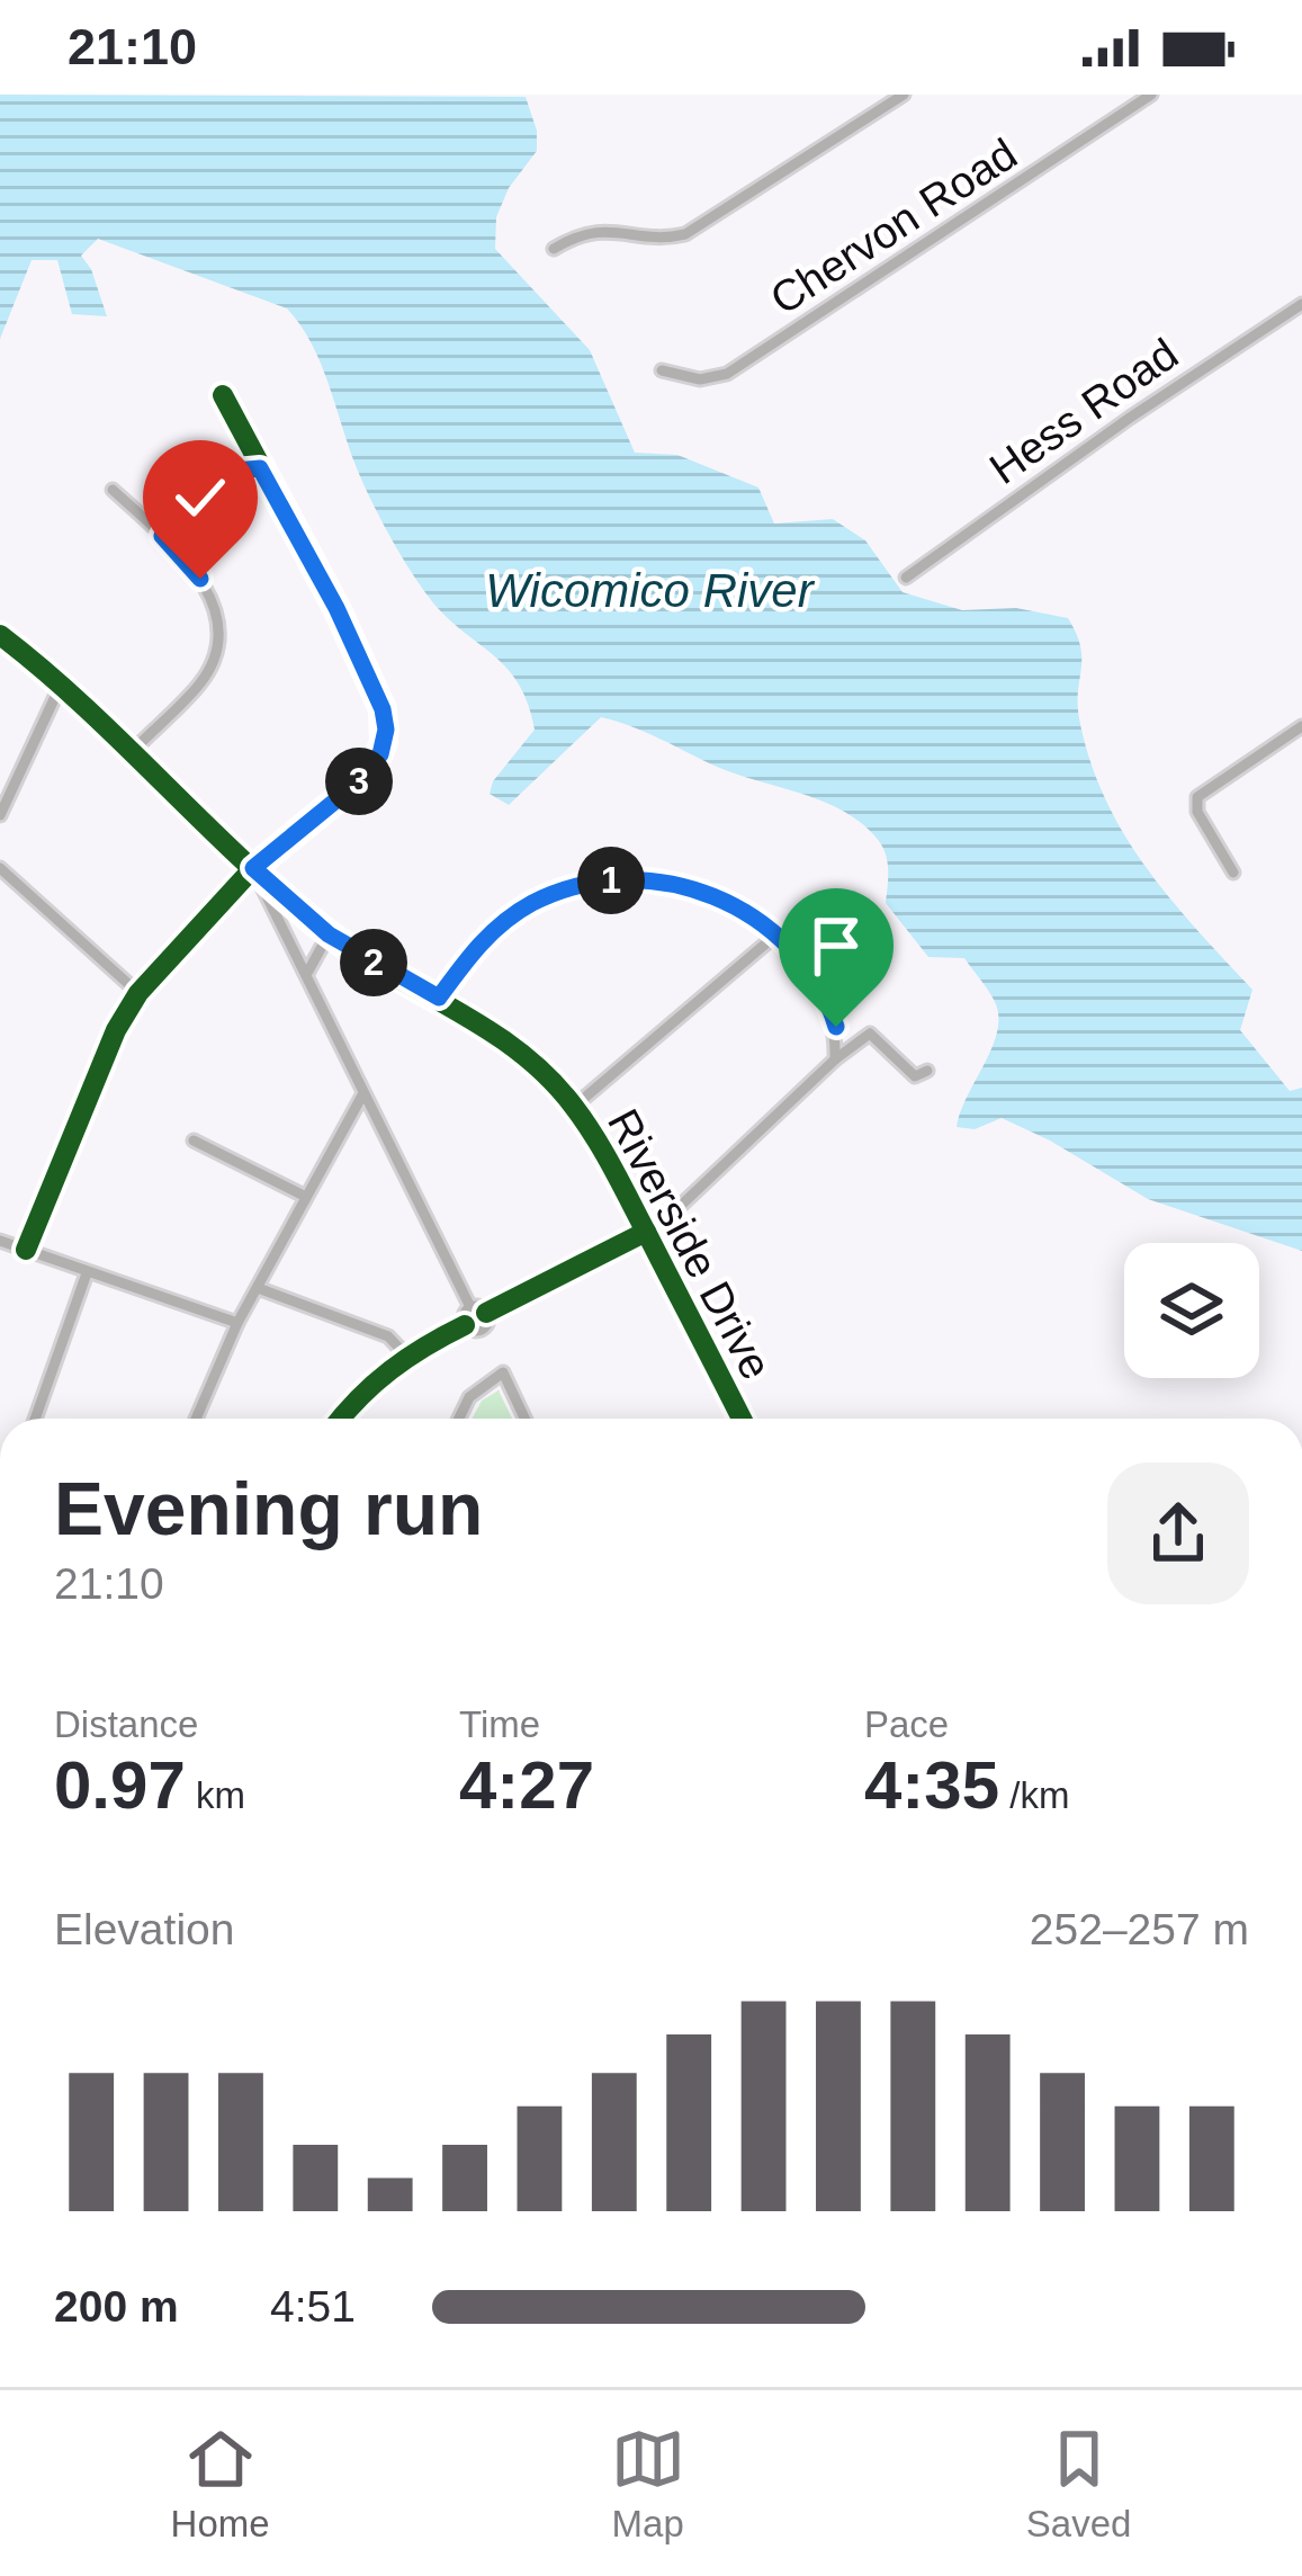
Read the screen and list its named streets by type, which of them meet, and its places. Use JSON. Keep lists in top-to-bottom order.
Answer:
{
  "streets": {
    "street": ["Chervon Road", "Hess Road", "Riverside Drive"]
  },
  "water": ["Wicomico River"],
  "page": {
    "status": "21:10",
    "pins": ["3", "1", "2"],
    "heading": ["Evening run", "21:10"],
    "stats": [
      ["Distance", "0.97 km"],
      ["Time", "4:27"],
      ["Pace", "4:35 /km"]
    ],
    "chart": ["Elevation", "252–257 m"],
    "list": [
      {
        "name": "200 m",
        "note": "4:51"
      }
    ],
    "tabs": ["Home", "Map", "Saved"]
  }
}
